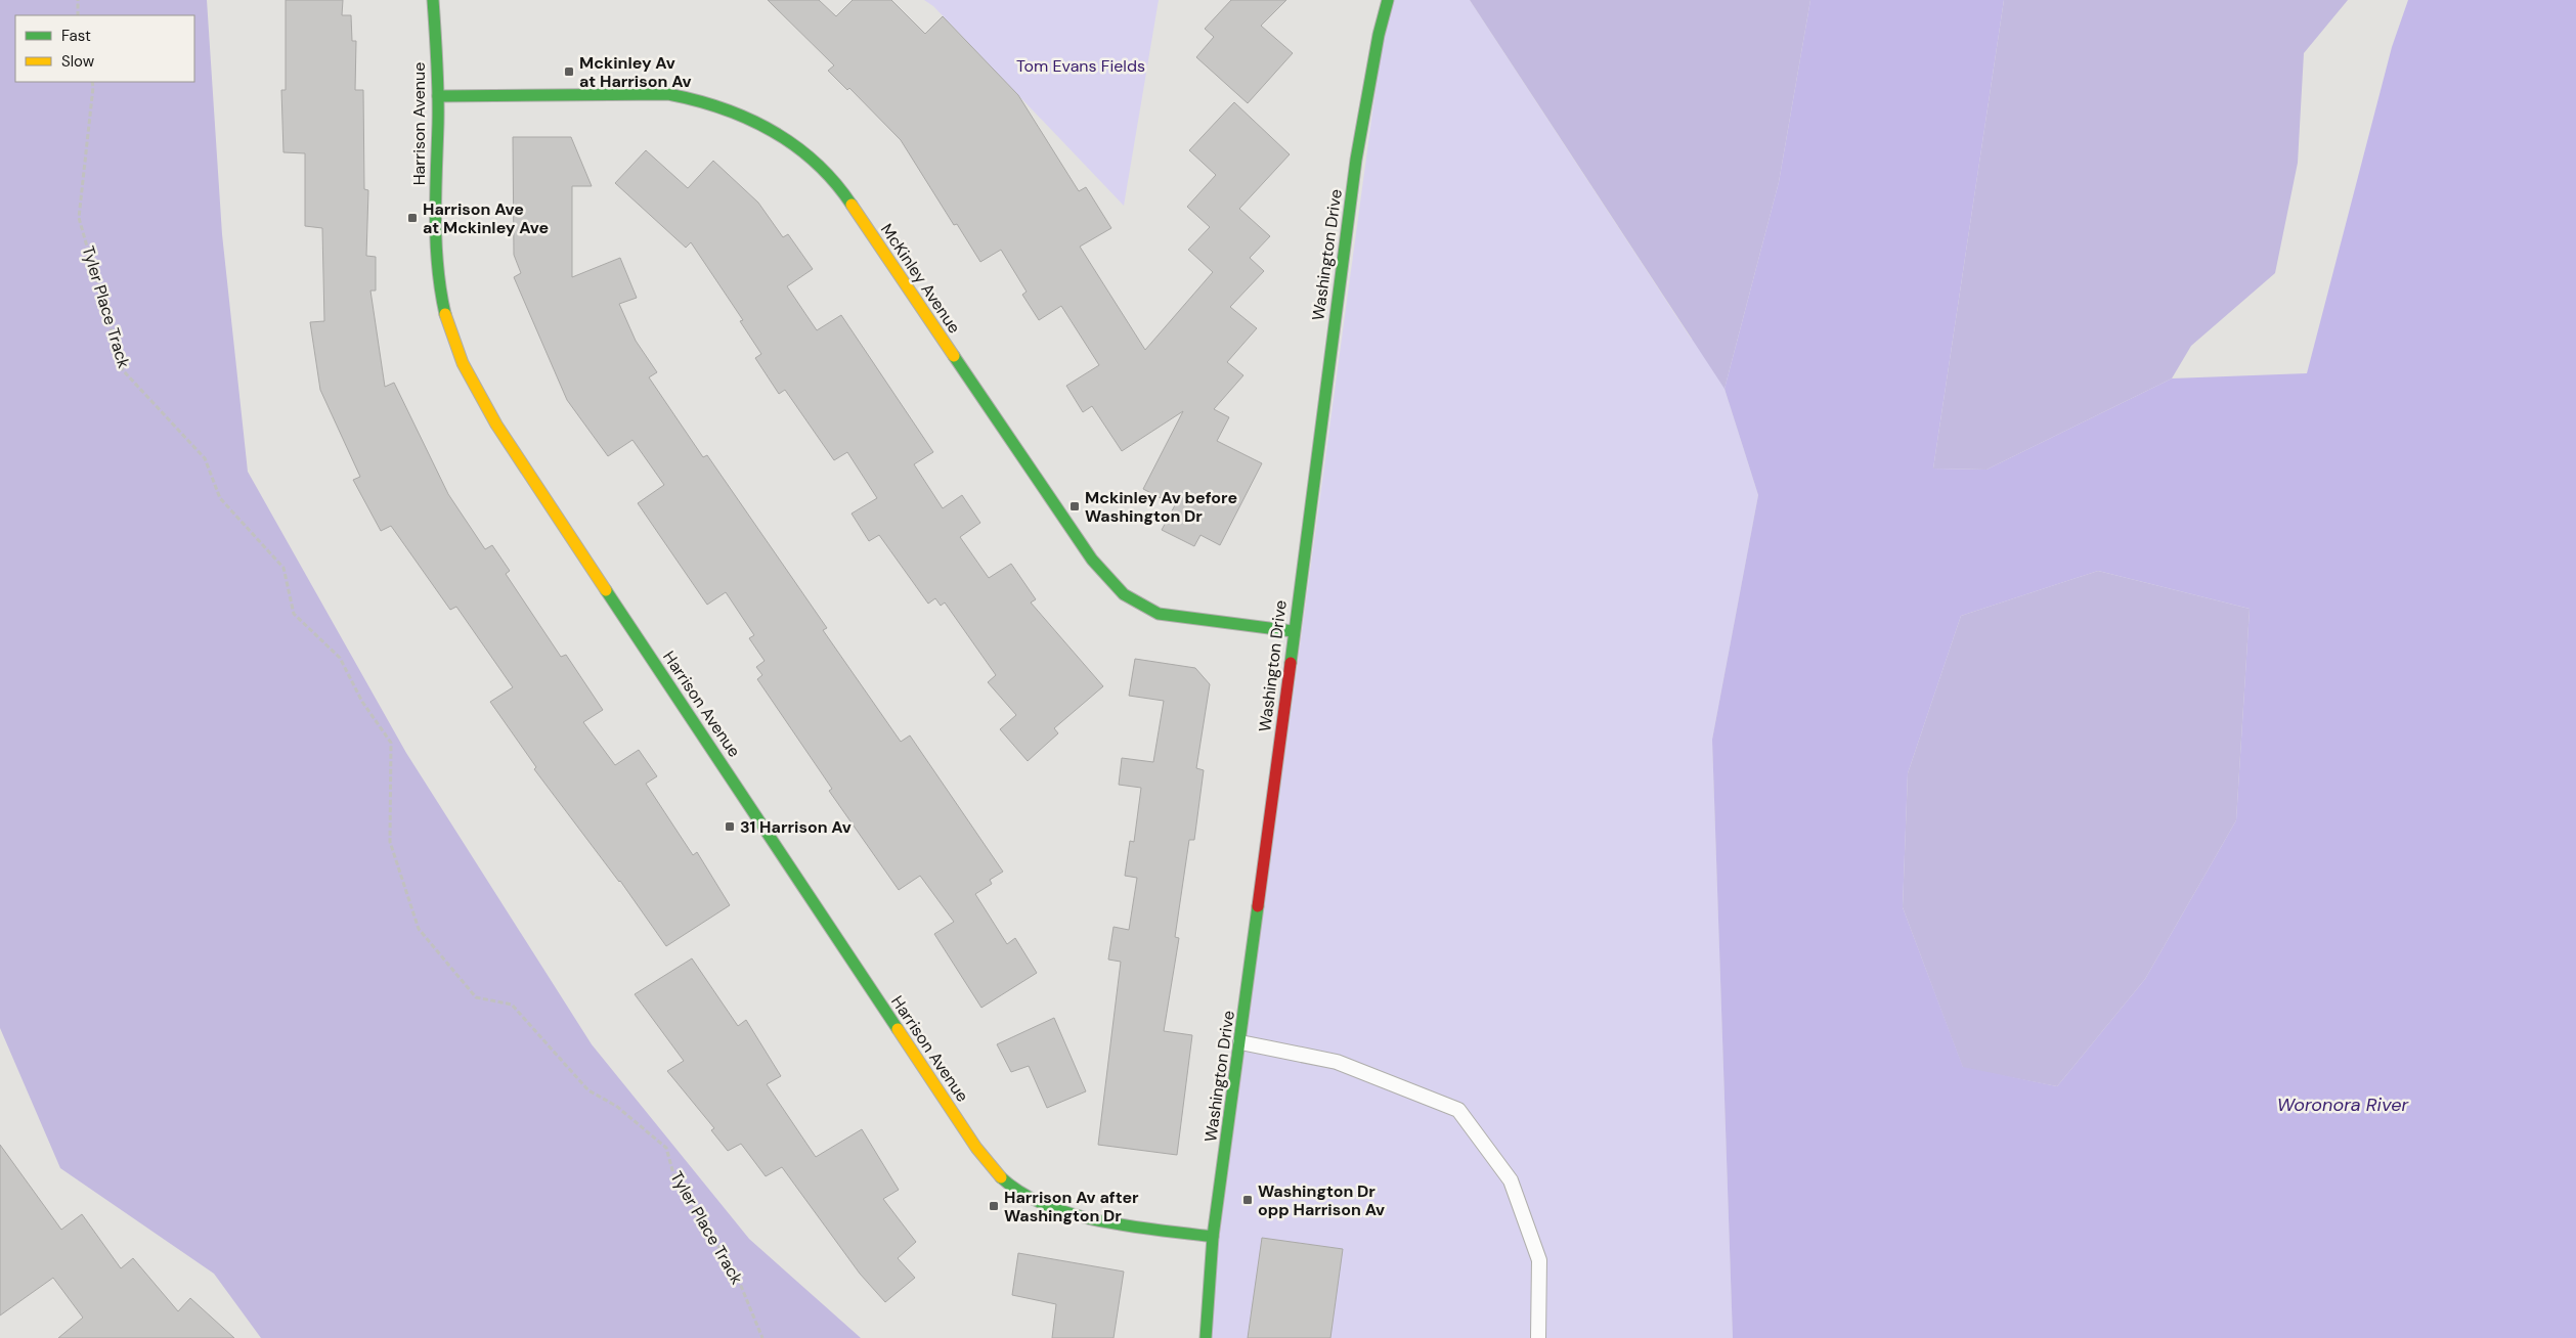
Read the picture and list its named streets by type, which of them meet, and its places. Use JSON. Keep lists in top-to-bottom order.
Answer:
{
  "streets": {
    "street": ["Harrison Avenue", "Washington Drive", "McKinley Avenue"],
    "path": ["Tyler Place Track"]
  },
  "crossings": [
    ["Harrison Avenue", "Washington Drive"],
    ["Harrison Avenue", "McKinley Avenue"],
    ["Washington Drive", "McKinley Avenue"]
  ],
  "water": ["Woronora River"],
  "parks": ["Tom Evans Fields"],
  "places": {
    "transit": [
      "Mckinley Av at Harrison Av",
      "Harrison Ave at Mckinley Ave",
      "Mckinley Av before Washington Dr",
      "31 Harrison Av",
      "Washington Dr opp Harrison Av",
      "Harrison Av after Washington Dr"
    ]
  },
  "legend": ["Fast", "Slow"]
}
